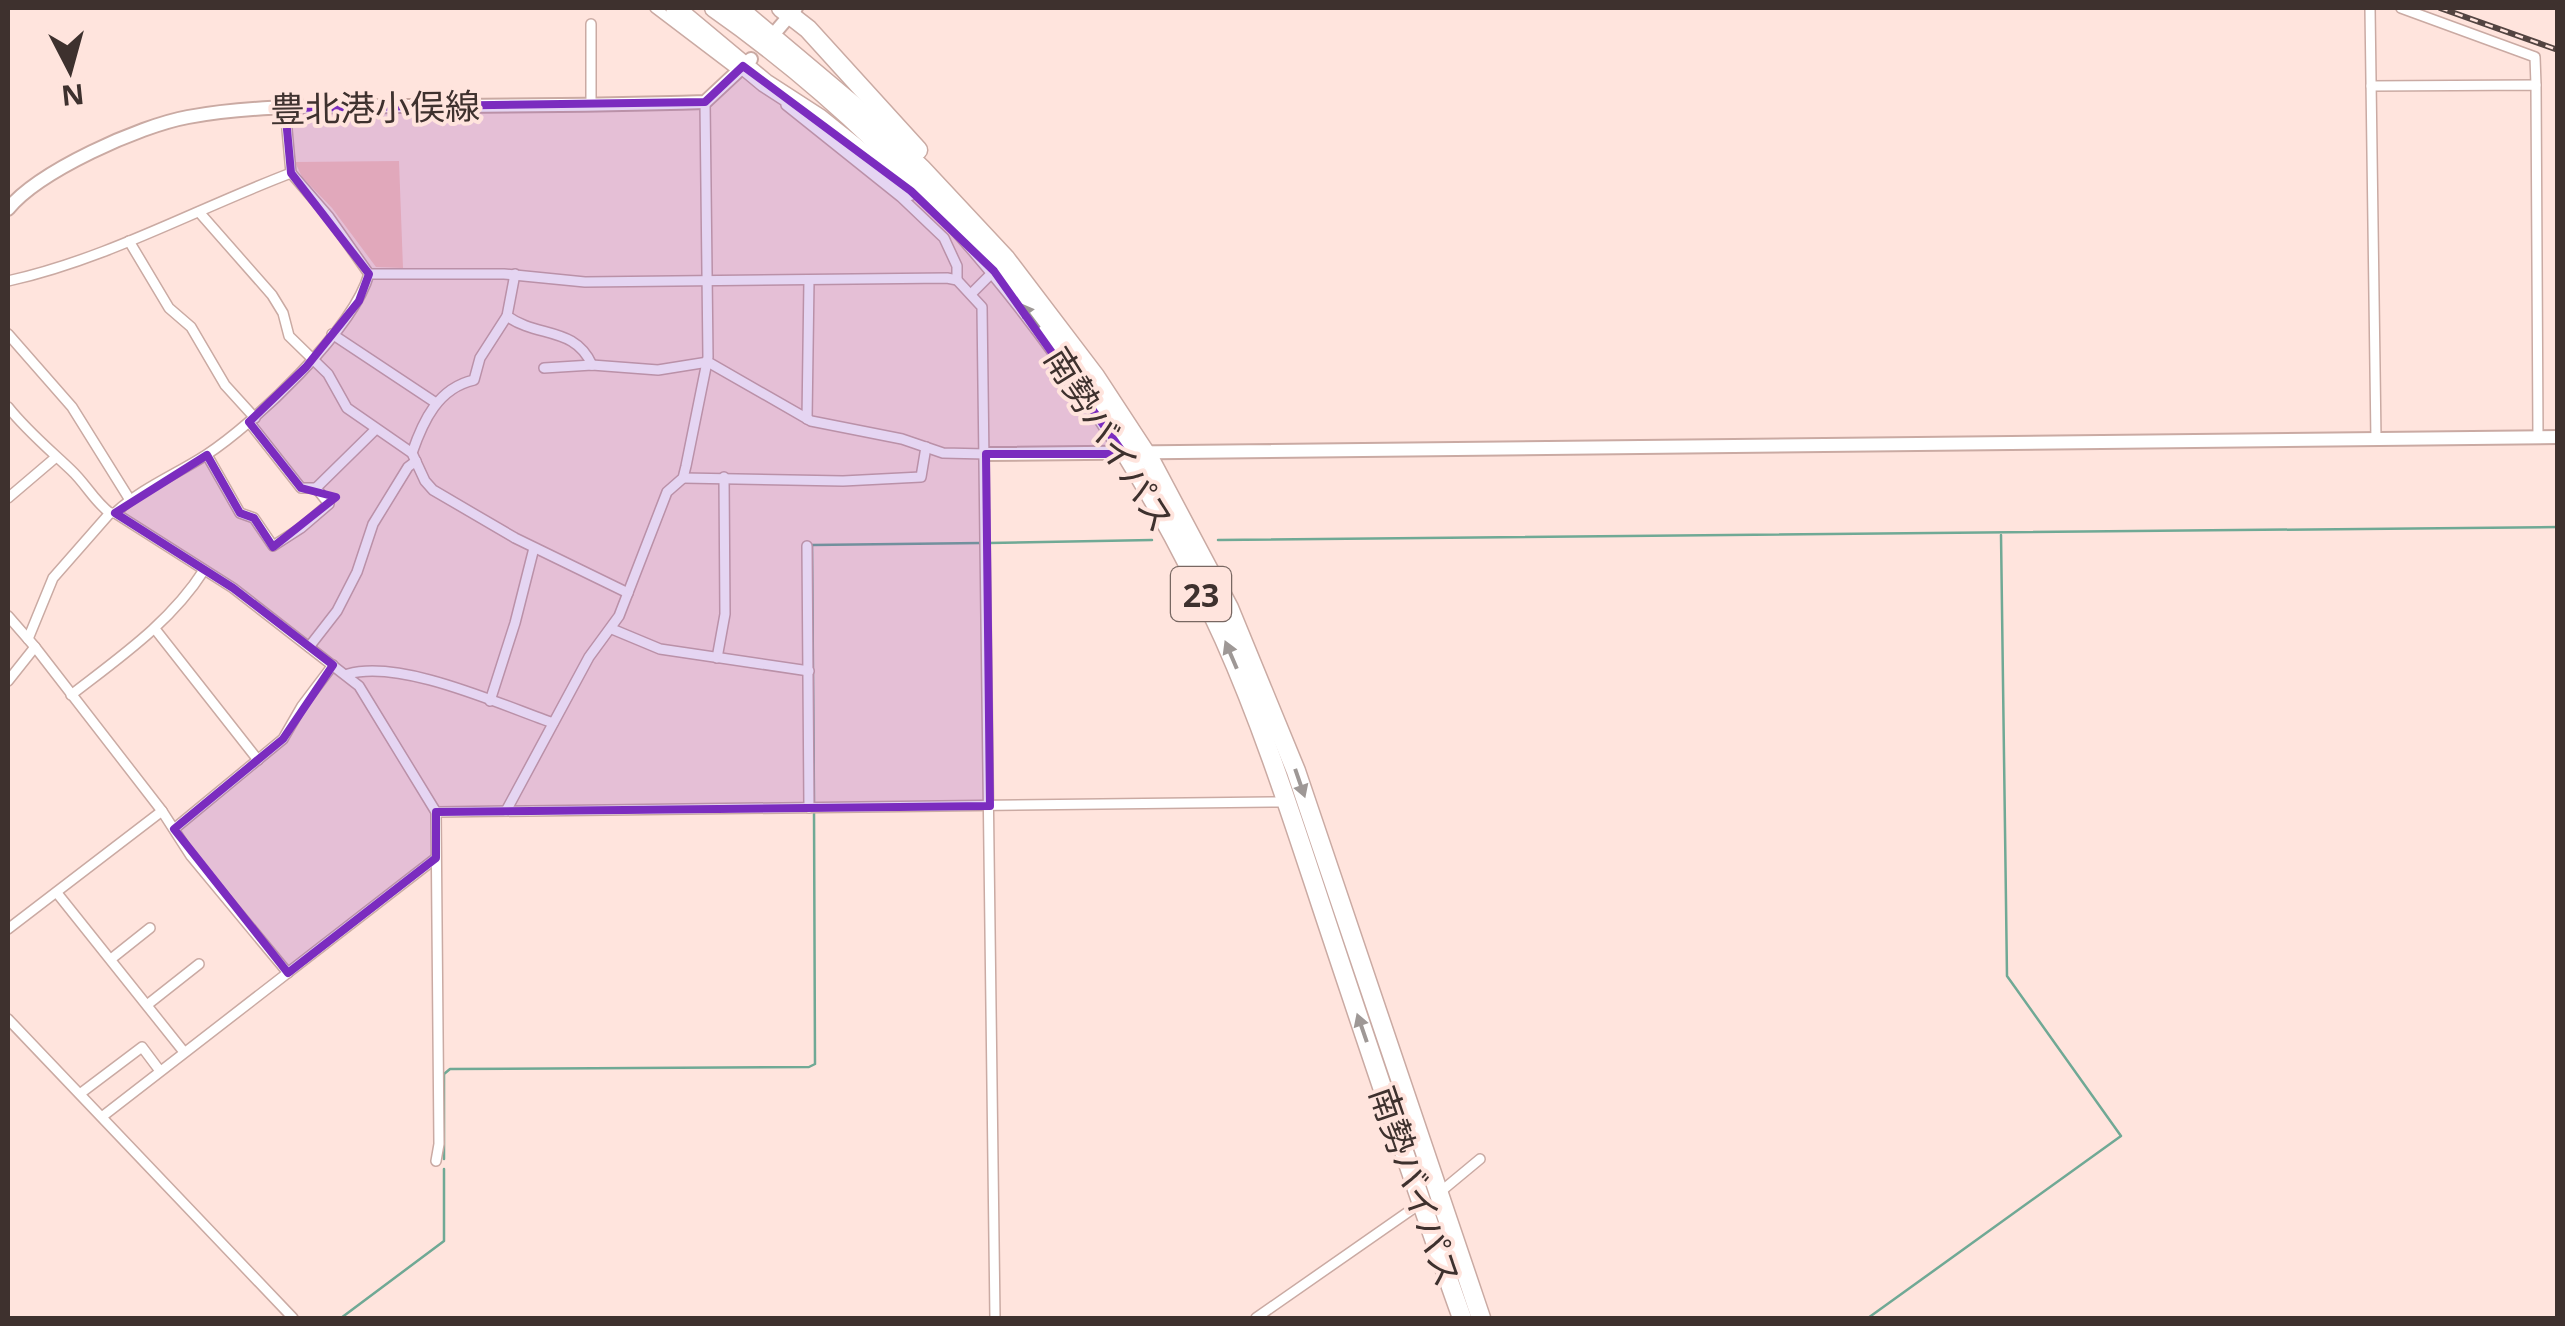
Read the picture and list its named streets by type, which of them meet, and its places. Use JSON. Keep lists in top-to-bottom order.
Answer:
{
  "streets": {
    "highway": ["南勢バイパス", "23"],
    "street": ["豊北港小俣線"]
  },
  "north": "bottom"
}
